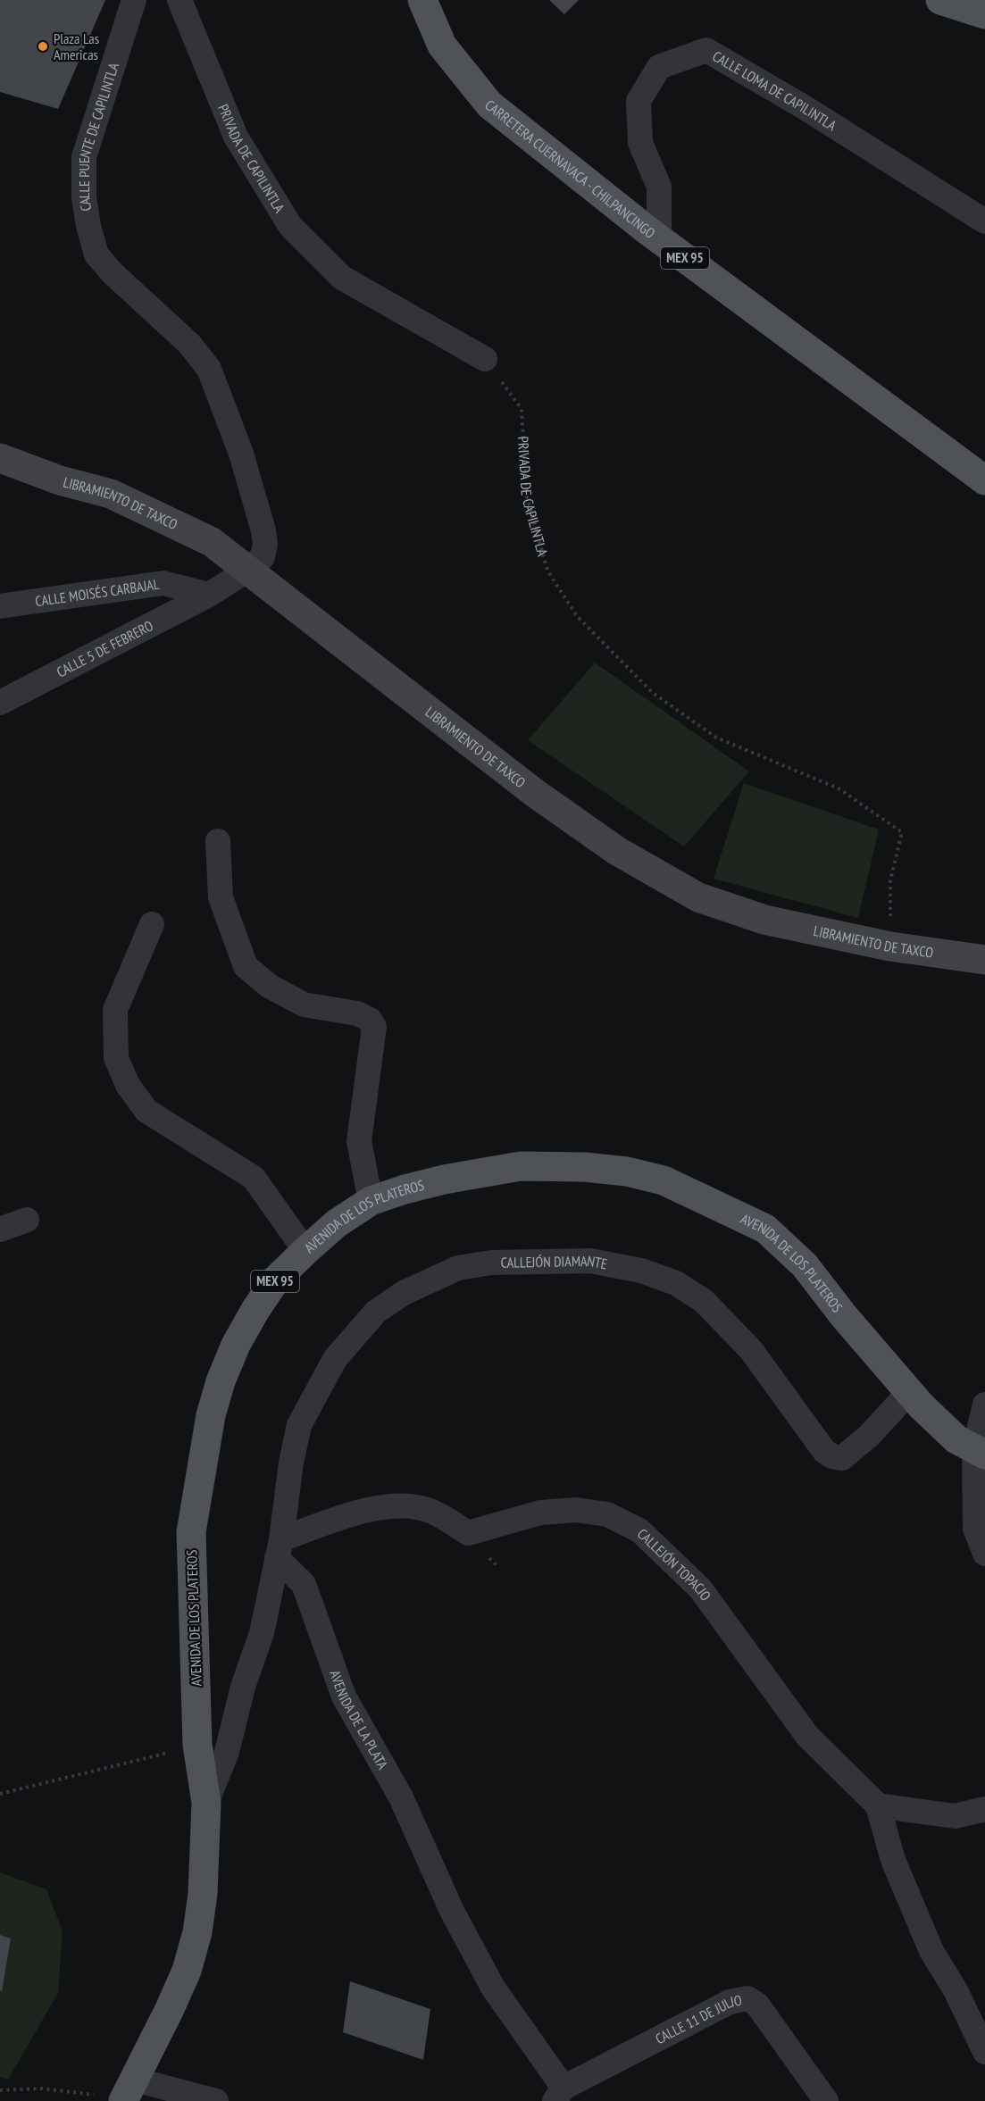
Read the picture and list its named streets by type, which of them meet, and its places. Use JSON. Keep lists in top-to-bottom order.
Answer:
{
  "streets": {
    "main road": [
      "CARRETERA CUERNAVACA - CHILPANCINGO",
      "MEX 95",
      "LIBRAMIENTO DE TAXCO",
      "AVENIDA DE LOS PLATEROS"
    ],
    "street": [
      "CALLE LOMA DE CAPILINTLA",
      "CALLE PUENTE DE CAPILINTLA",
      "PRIVADA DE CAPILINTLA",
      "CALLE MOISÉS CARBAJAL",
      "CALLE 5 DE FEBRERO",
      "CALLEJÓN DIAMANTE",
      "CALLEJÓN TOPACIO",
      "AVENIDA DE LA PLATA",
      "CALLE 11 DE JULIO"
    ]
  },
  "crossings": [
    ["CALLE LOMA DE CAPILINTLA", "CARRETERA CUERNAVACA - CHILPANCINGO"],
    ["CALLE PUENTE DE CAPILINTLA", "LIBRAMIENTO DE TAXCO"],
    ["PRIVADA DE CAPILINTLA", "LIBRAMIENTO DE TAXCO"],
    ["CALLE MOISÉS CARBAJAL", "CALLE 5 DE FEBRERO"],
    ["AVENIDA DE LOS PLATEROS", "CALLEJÓN DIAMANTE"],
    ["CALLEJÓN DIAMANTE", "CALLEJÓN TOPACIO"],
    ["CALLEJÓN DIAMANTE", "AVENIDA DE LA PLATA"],
    ["CALLEJÓN TOPACIO", "AVENIDA DE LA PLATA"],
    ["AVENIDA DE LA PLATA", "CALLE 11 DE JULIO"]
  ],
  "places": ["Plaza Las Americas"]
}
